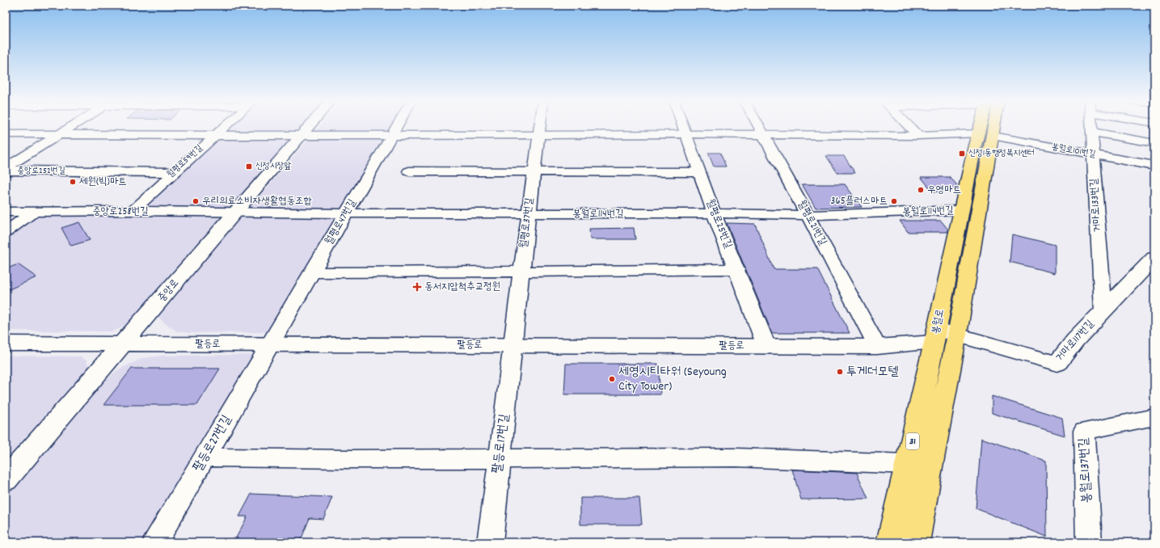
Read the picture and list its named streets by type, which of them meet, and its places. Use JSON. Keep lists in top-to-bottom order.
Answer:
{
  "streets": {
    "main road": [
      "중앙로",
      "봉월로",
      "거마로117번길",
      "팔등로",
      "31"
    ],
    "street": [
      "봉월로101번길",
      "월평로59번길",
      "중앙로252번길",
      "거마로133번길",
      "중앙로258번길",
      "봉월로114번길",
      "월평로47번길",
      "월평로37번길",
      "월평로21번길",
      "월평로25번길",
      "팔등로27번길",
      "팔등로17번길",
      "봉월로137번길"
    ]
  },
  "crossings": [
    ["봉월로101번길", "월평로59번길"],
    ["봉월로101번길", "거마로133번길"],
    ["봉월로101번길", "월평로47번길"],
    ["봉월로101번길", "월평로37번길"],
    ["봉월로101번길", "월평로21번길"],
    ["봉월로101번길", "월평로25번길"],
    ["봉월로101번길", "중앙로"],
    ["봉월로101번길", "봉월로"],
    ["월평로59번길", "중앙로252번길"],
    ["월평로59번길", "중앙로258번길"],
    ["거마로133번길", "거마로117번길"],
    ["중앙로258번길", "봉월로114번길"],
    ["중앙로258번길", "중앙로"],
    ["봉월로114번길", "월평로47번길"],
    ["봉월로114번길", "월평로37번길"],
    ["봉월로114번길", "월평로21번길"],
    ["봉월로114번길", "월평로25번길"],
    ["봉월로114번길", "중앙로"],
    ["봉월로114번길", "봉월로"],
    ["월평로47번길", "팔등로"],
    ["월평로47번길", "팔등로27번길"],
    ["월평로37번길", "팔등로"],
    ["월평로37번길", "팔등로17번길"],
    ["월평로21번길", "팔등로"],
    ["월평로25번길", "팔등로"],
    ["중앙로", "팔등로"],
    ["봉월로", "거마로117번길"],
    ["봉월로", "팔등로"],
    ["거마로117번길", "팔등로"],
    ["팔등로", "팔등로27번길"],
    ["팔등로", "팔등로17번길"]
  ],
  "places": {
    "transit": ["신정1동행정복지센터", "신정시장앞"],
    "other": [
      "세원(빅)마트",
      "우영마트",
      "우리의료소비자생활협동조합",
      "365플러스마트",
      "투게더모텔",
      "세영시티타워 (Seyoung City Tower)"
    ],
    "health": ["동서지압척추교정원"]
  }
}
